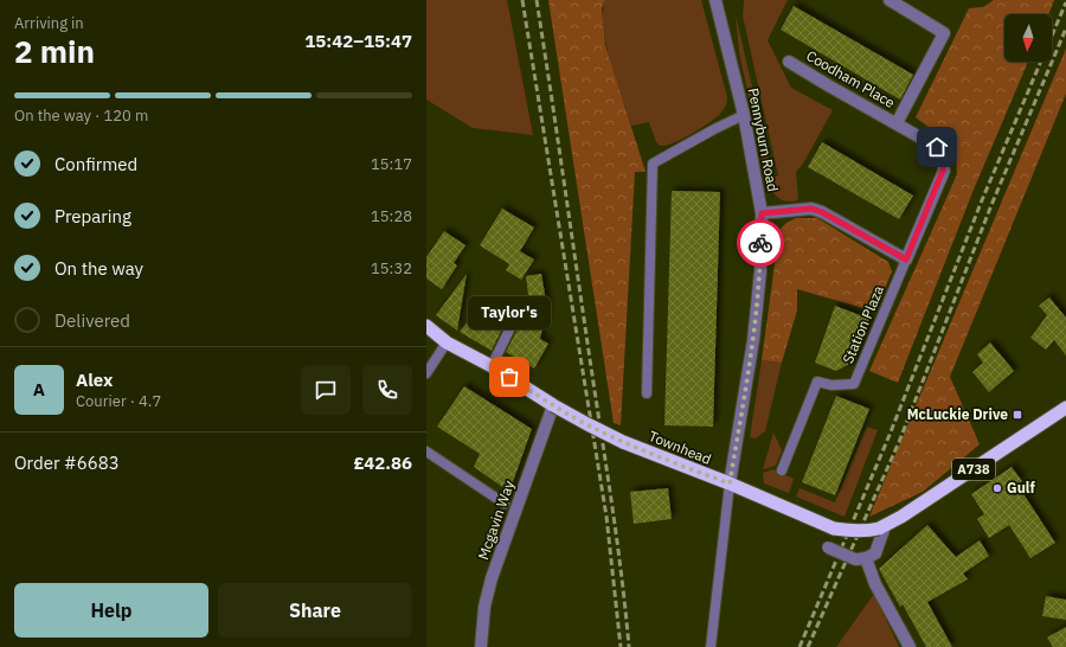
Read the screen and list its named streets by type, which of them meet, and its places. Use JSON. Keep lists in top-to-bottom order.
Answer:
{
  "streets": {
    "highway": ["Townhead", "A738"],
    "street": ["Coodham Place", "Pennyburn Road", "Mcgavin Way"],
    "lane": ["Station Plaza"]
  },
  "crossings": [
    ["Coodham Place", "Station Plaza"],
    ["Pennyburn Road", "Townhead"],
    ["Townhead", "A738"],
    ["Townhead", "Mcgavin Way"],
    ["A738", "Mcgavin Way"]
  ],
  "places": {
    "other": ["Taylor's", "Gulf"],
    "transit": ["McLuckie Drive"]
  },
  "north": "bottom",
  "page": {
    "heading": ["2 min", "Arriving in", "15:42–15:47"],
    "panel": [
      "Alex",
      "Courier · 4.7",
      "Order #6683",
      "£42.86"
    ],
    "bar": "On the way · 120 m",
    "list": [
      ["Confirmed", "15:17"],
      ["Preparing", "15:28"],
      ["On the way", "15:32"],
      "Delivered"
    ],
    "bubble": "Taylor's",
    "round": "A",
    "buttons": ["Help", "Share"]
  }
}
